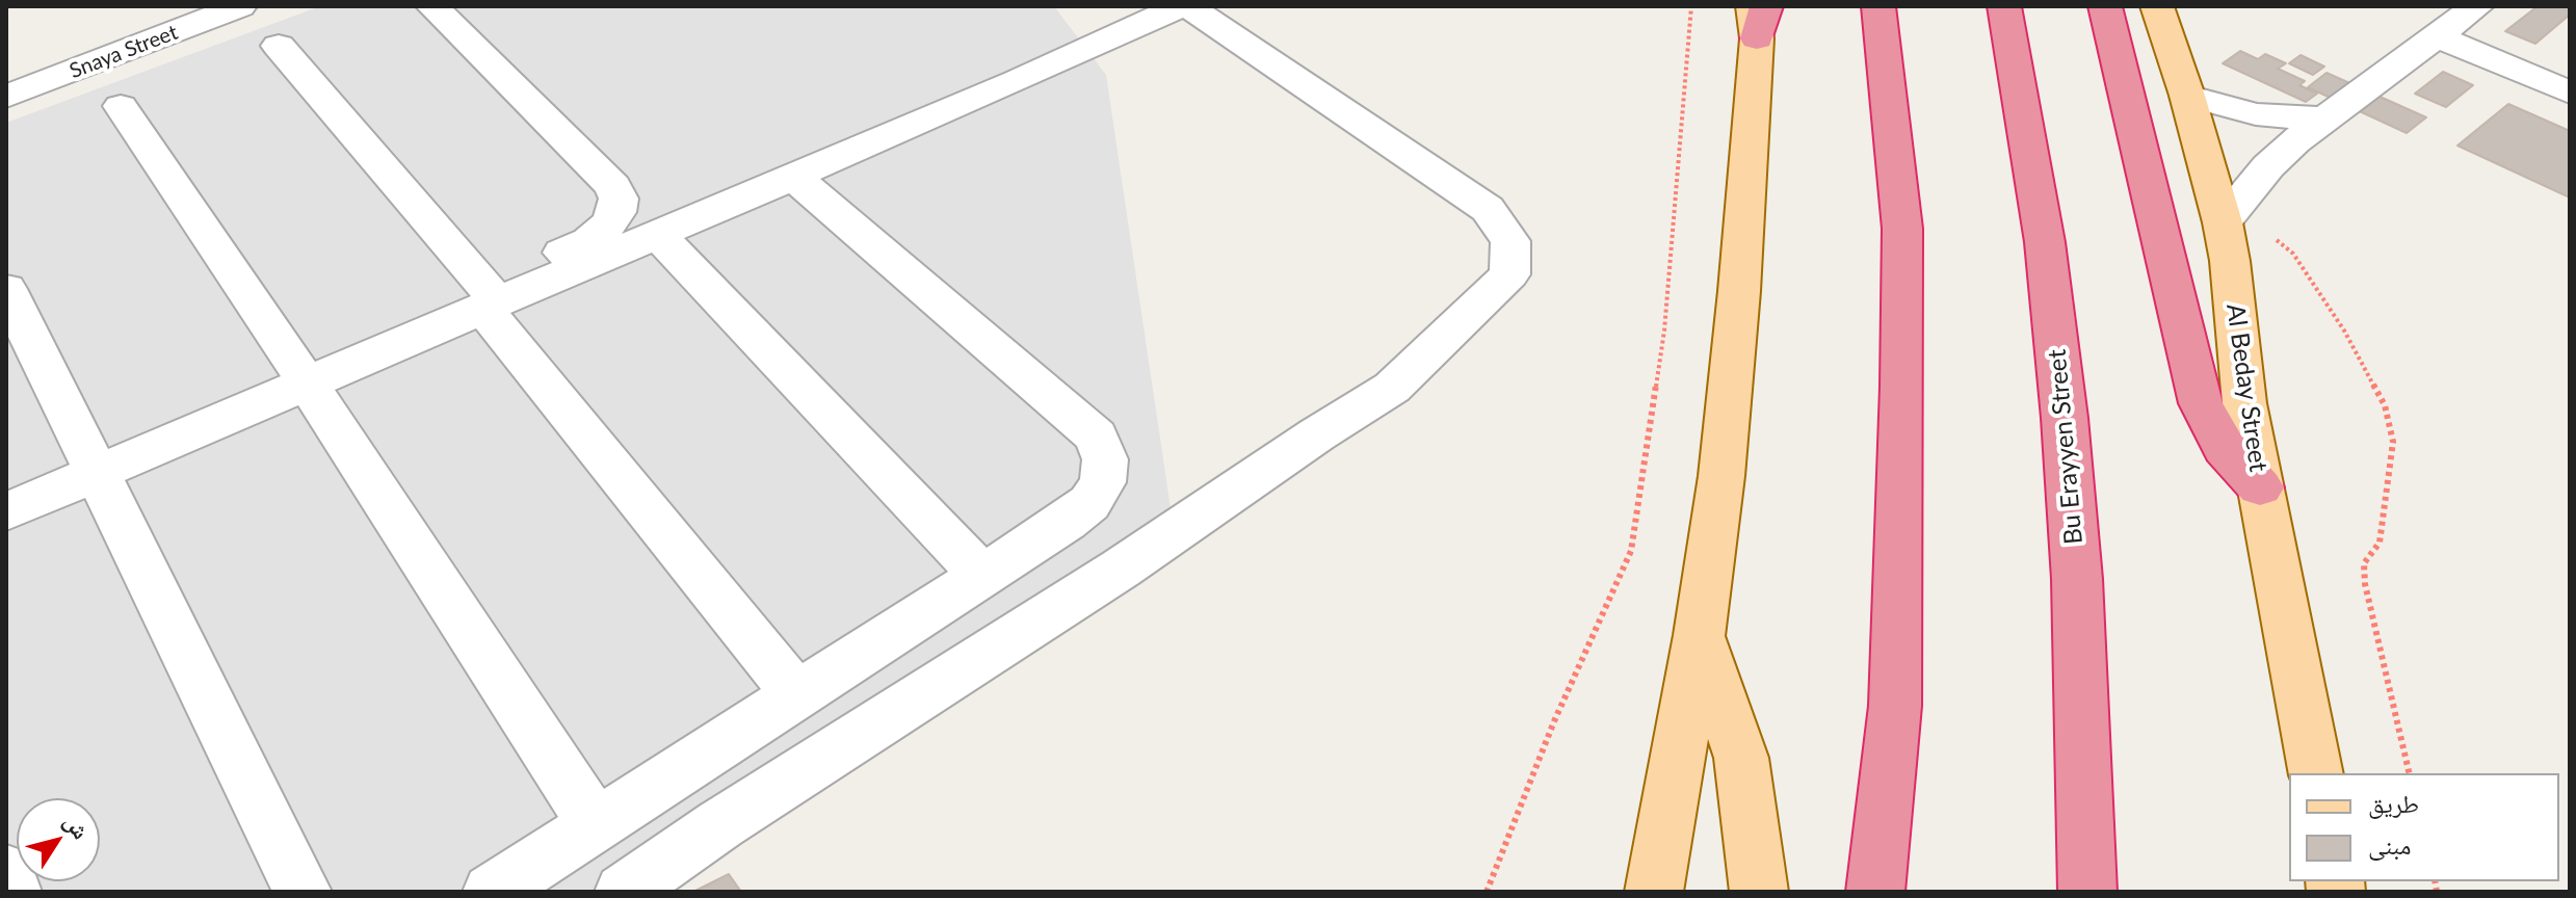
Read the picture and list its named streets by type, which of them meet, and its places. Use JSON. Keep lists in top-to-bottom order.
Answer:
{
  "streets": {
    "highway": ["Bu Erayyen Street"],
    "main road": ["Al Beday Street"],
    "street": ["Snaya Street"]
  },
  "legend": ["طريق", "مبنى"],
  "north": "top right"
}
